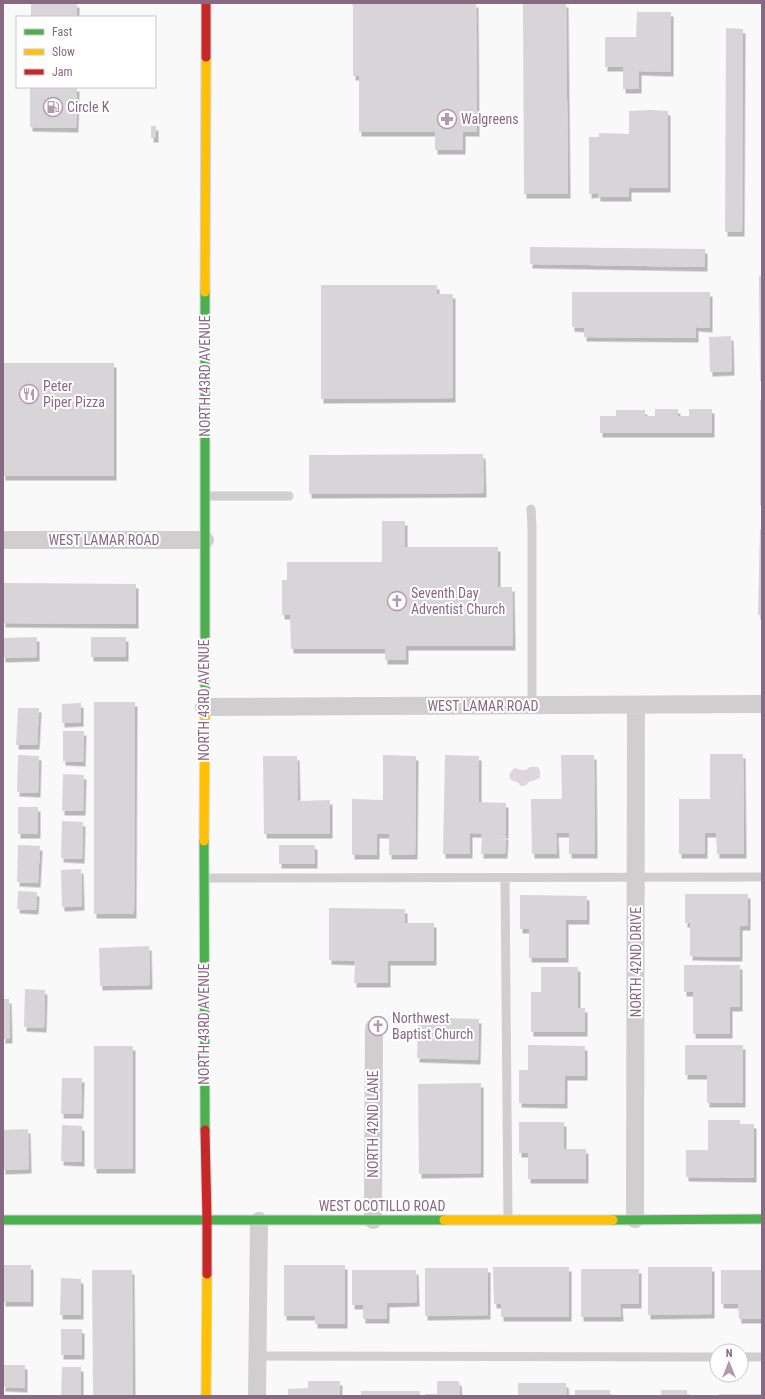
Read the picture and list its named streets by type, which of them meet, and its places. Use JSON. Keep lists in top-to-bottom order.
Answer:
{
  "streets": {
    "main road": ["NORTH 43RD AVENUE", "WEST OCOTILLO ROAD"],
    "street": ["WEST LAMAR ROAD", "NORTH 42ND DRIVE", "NORTH 42ND LANE"]
  },
  "crossings": [
    ["NORTH 43RD AVENUE", "WEST LAMAR ROAD"],
    ["NORTH 43RD AVENUE", "WEST OCOTILLO ROAD"],
    ["WEST LAMAR ROAD", "NORTH 42ND DRIVE"],
    ["NORTH 42ND DRIVE", "WEST OCOTILLO ROAD"],
    ["NORTH 42ND LANE", "WEST OCOTILLO ROAD"]
  ],
  "places": {
    "fuel station": ["Circle K"],
    "pharmacy": ["Walgreens"],
    "restaurant": ["Peter Piper Pizza"],
    "church": ["Seventh Day Adventist Church", "Northwest Baptist Church"]
  },
  "legend": ["Fast", "Slow", "Jam"],
  "north": "top"
}
